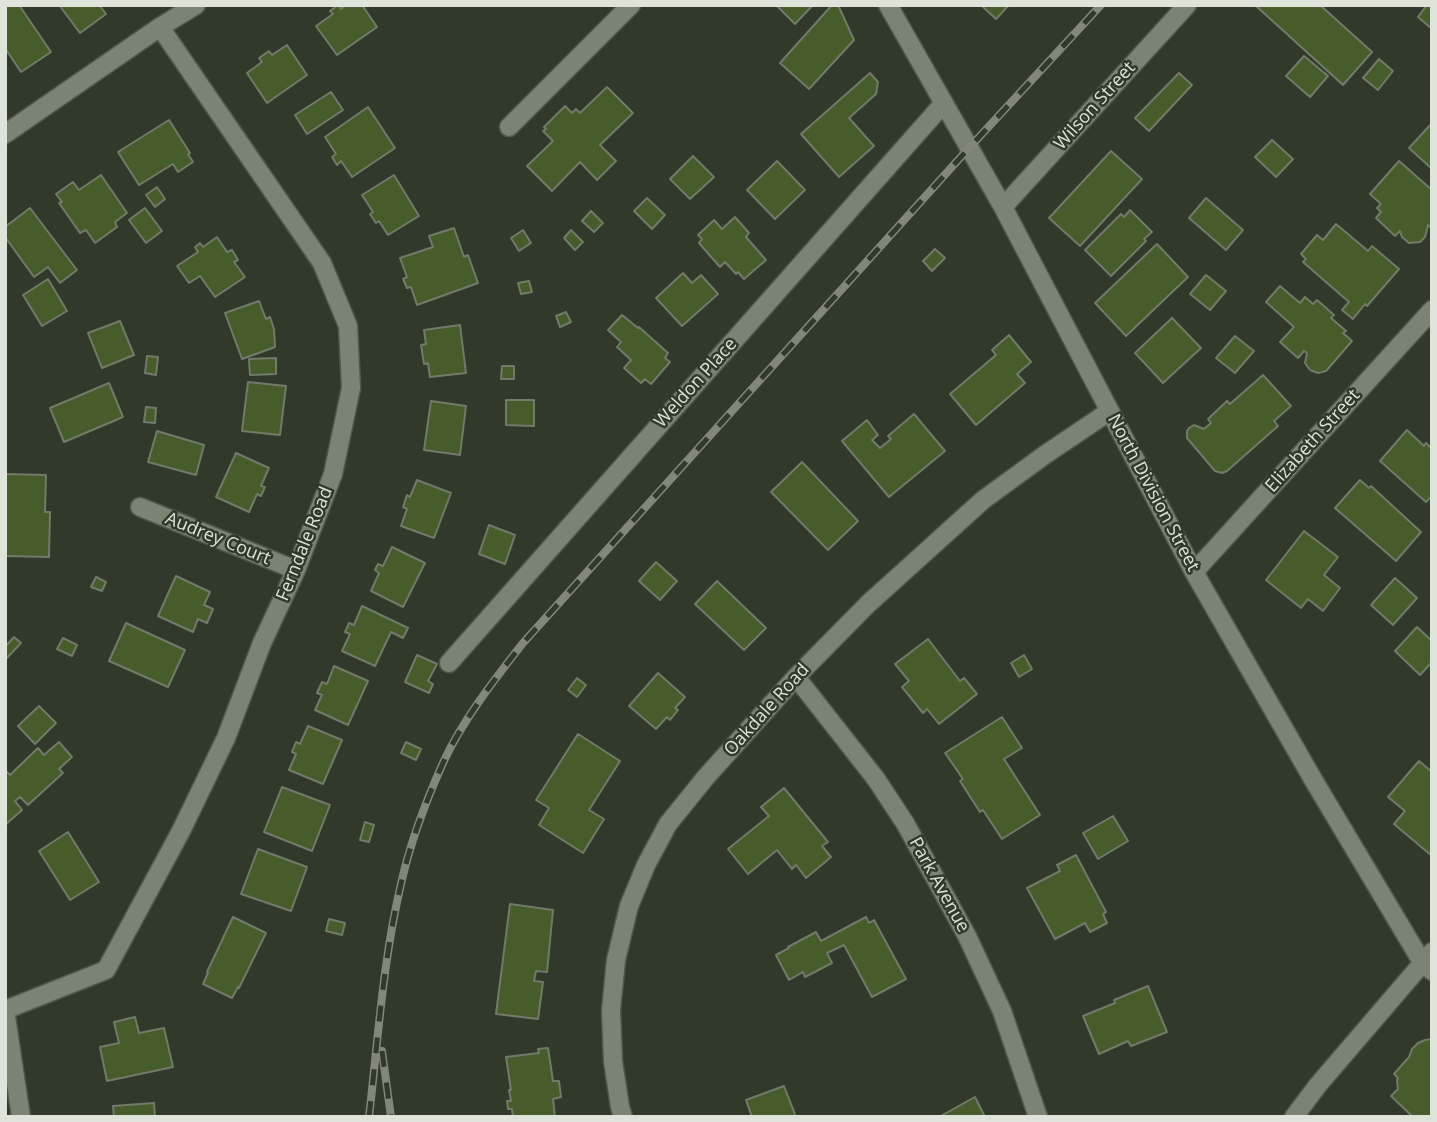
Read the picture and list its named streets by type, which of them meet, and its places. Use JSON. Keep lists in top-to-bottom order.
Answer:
{
  "streets": {
    "street": [
      "Wilson Street",
      "Weldon Place",
      "Elizabeth Street",
      "North Division Street",
      "Audrey Court",
      "Ferndale Road",
      "Oakdale Road",
      "Park Avenue"
    ]
  },
  "crossings": [
    ["Wilson Street", "North Division Street"],
    ["Weldon Place", "North Division Street"],
    ["Elizabeth Street", "North Division Street"],
    ["North Division Street", "Oakdale Road"],
    ["Audrey Court", "Ferndale Road"],
    ["Oakdale Road", "Park Avenue"]
  ]
}
